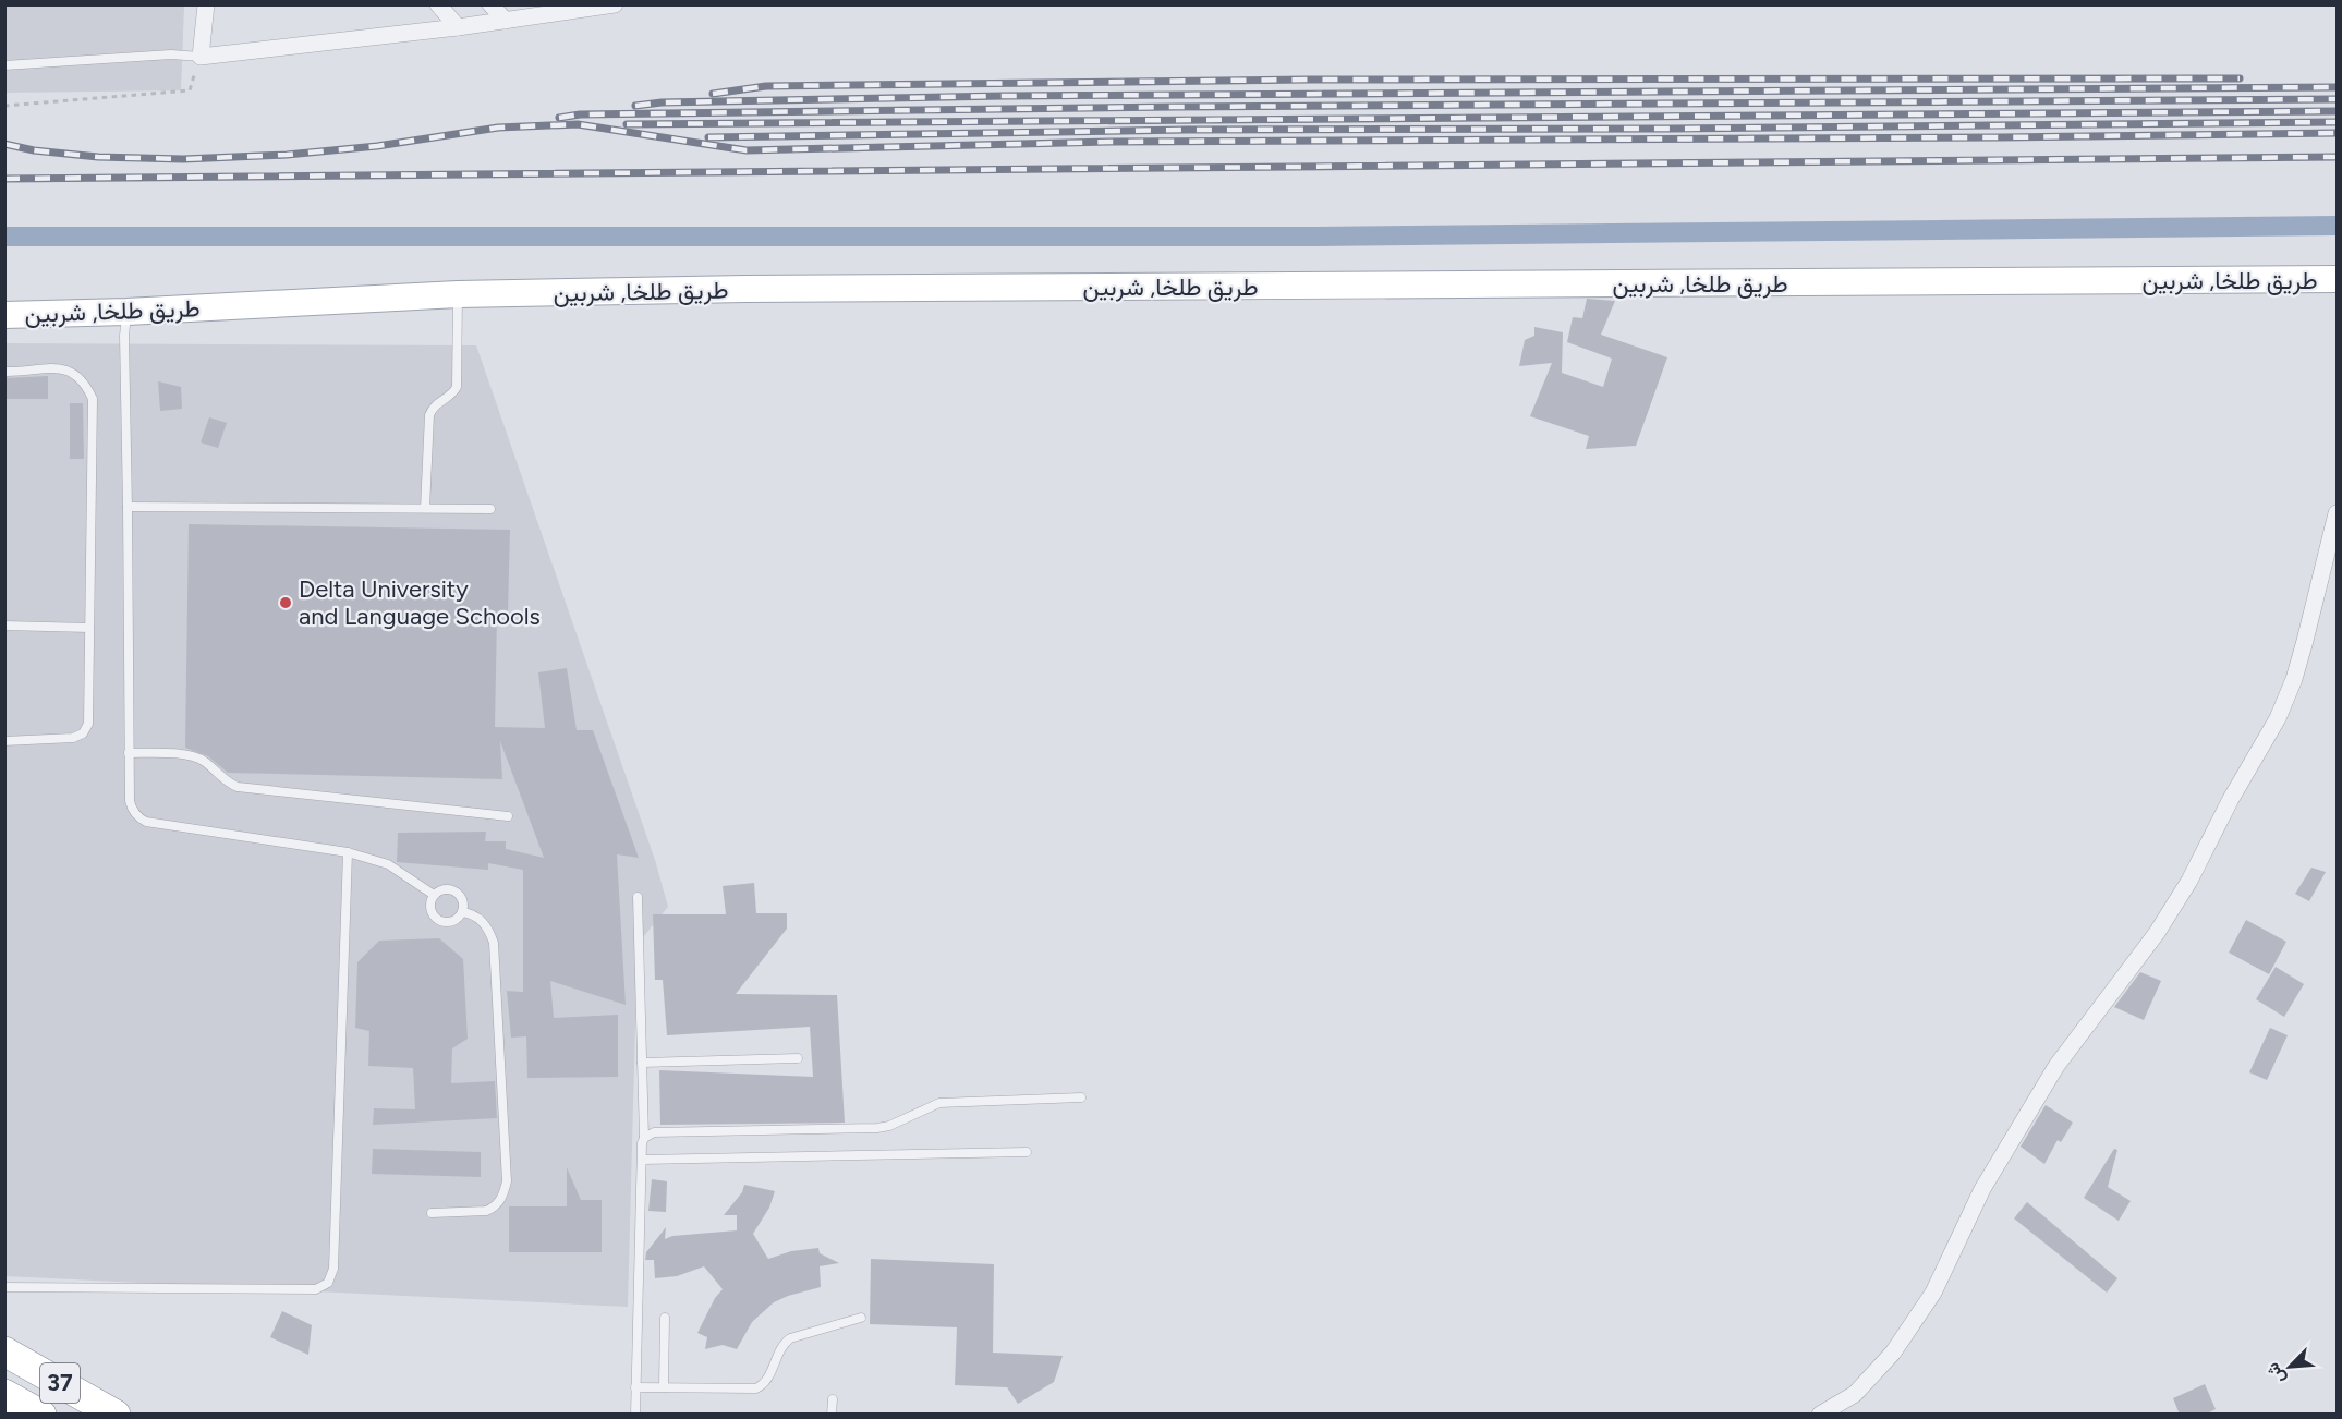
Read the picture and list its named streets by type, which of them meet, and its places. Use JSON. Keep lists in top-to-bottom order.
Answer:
{
  "streets": {
    "highway": ["37"],
    "main road": ["طريق طلخا, شربين"]
  },
  "places": ["Delta University and Language Schools"],
  "north": "bottom left"
}
